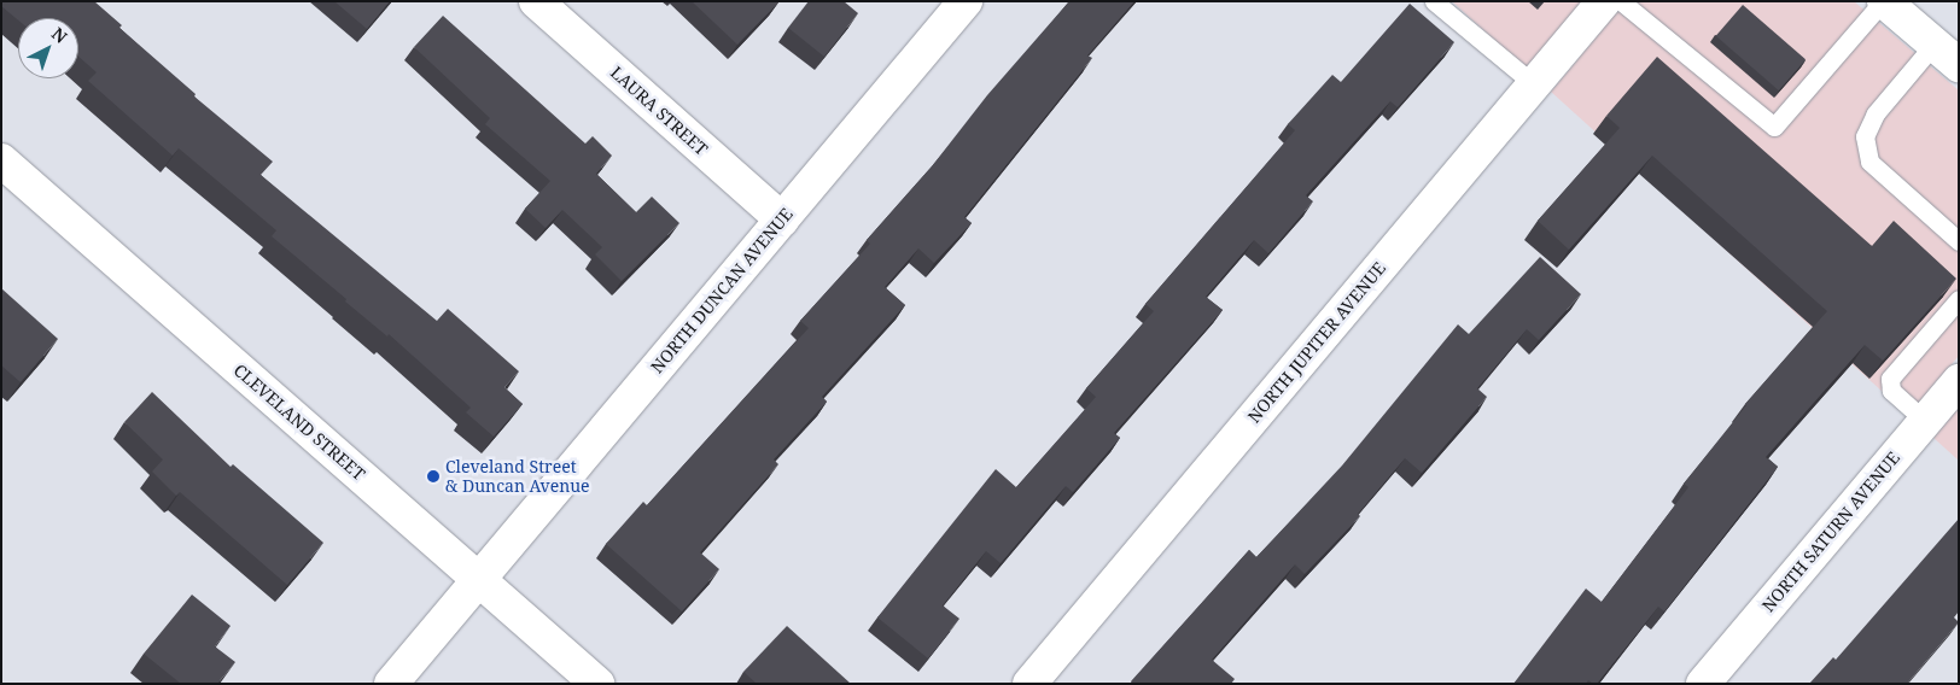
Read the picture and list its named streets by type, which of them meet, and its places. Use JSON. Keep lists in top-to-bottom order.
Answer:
{
  "streets": {
    "street": [
      "LAURA STREET",
      "NORTH DUNCAN AVENUE",
      "NORTH JUPITER AVENUE",
      "CLEVELAND STREET",
      "NORTH SATURN AVENUE"
    ]
  },
  "crossings": [
    ["LAURA STREET", "NORTH DUNCAN AVENUE"],
    ["NORTH DUNCAN AVENUE", "CLEVELAND STREET"]
  ],
  "places": ["Cleveland Street & Duncan Avenue"],
  "north": "top right"
}
